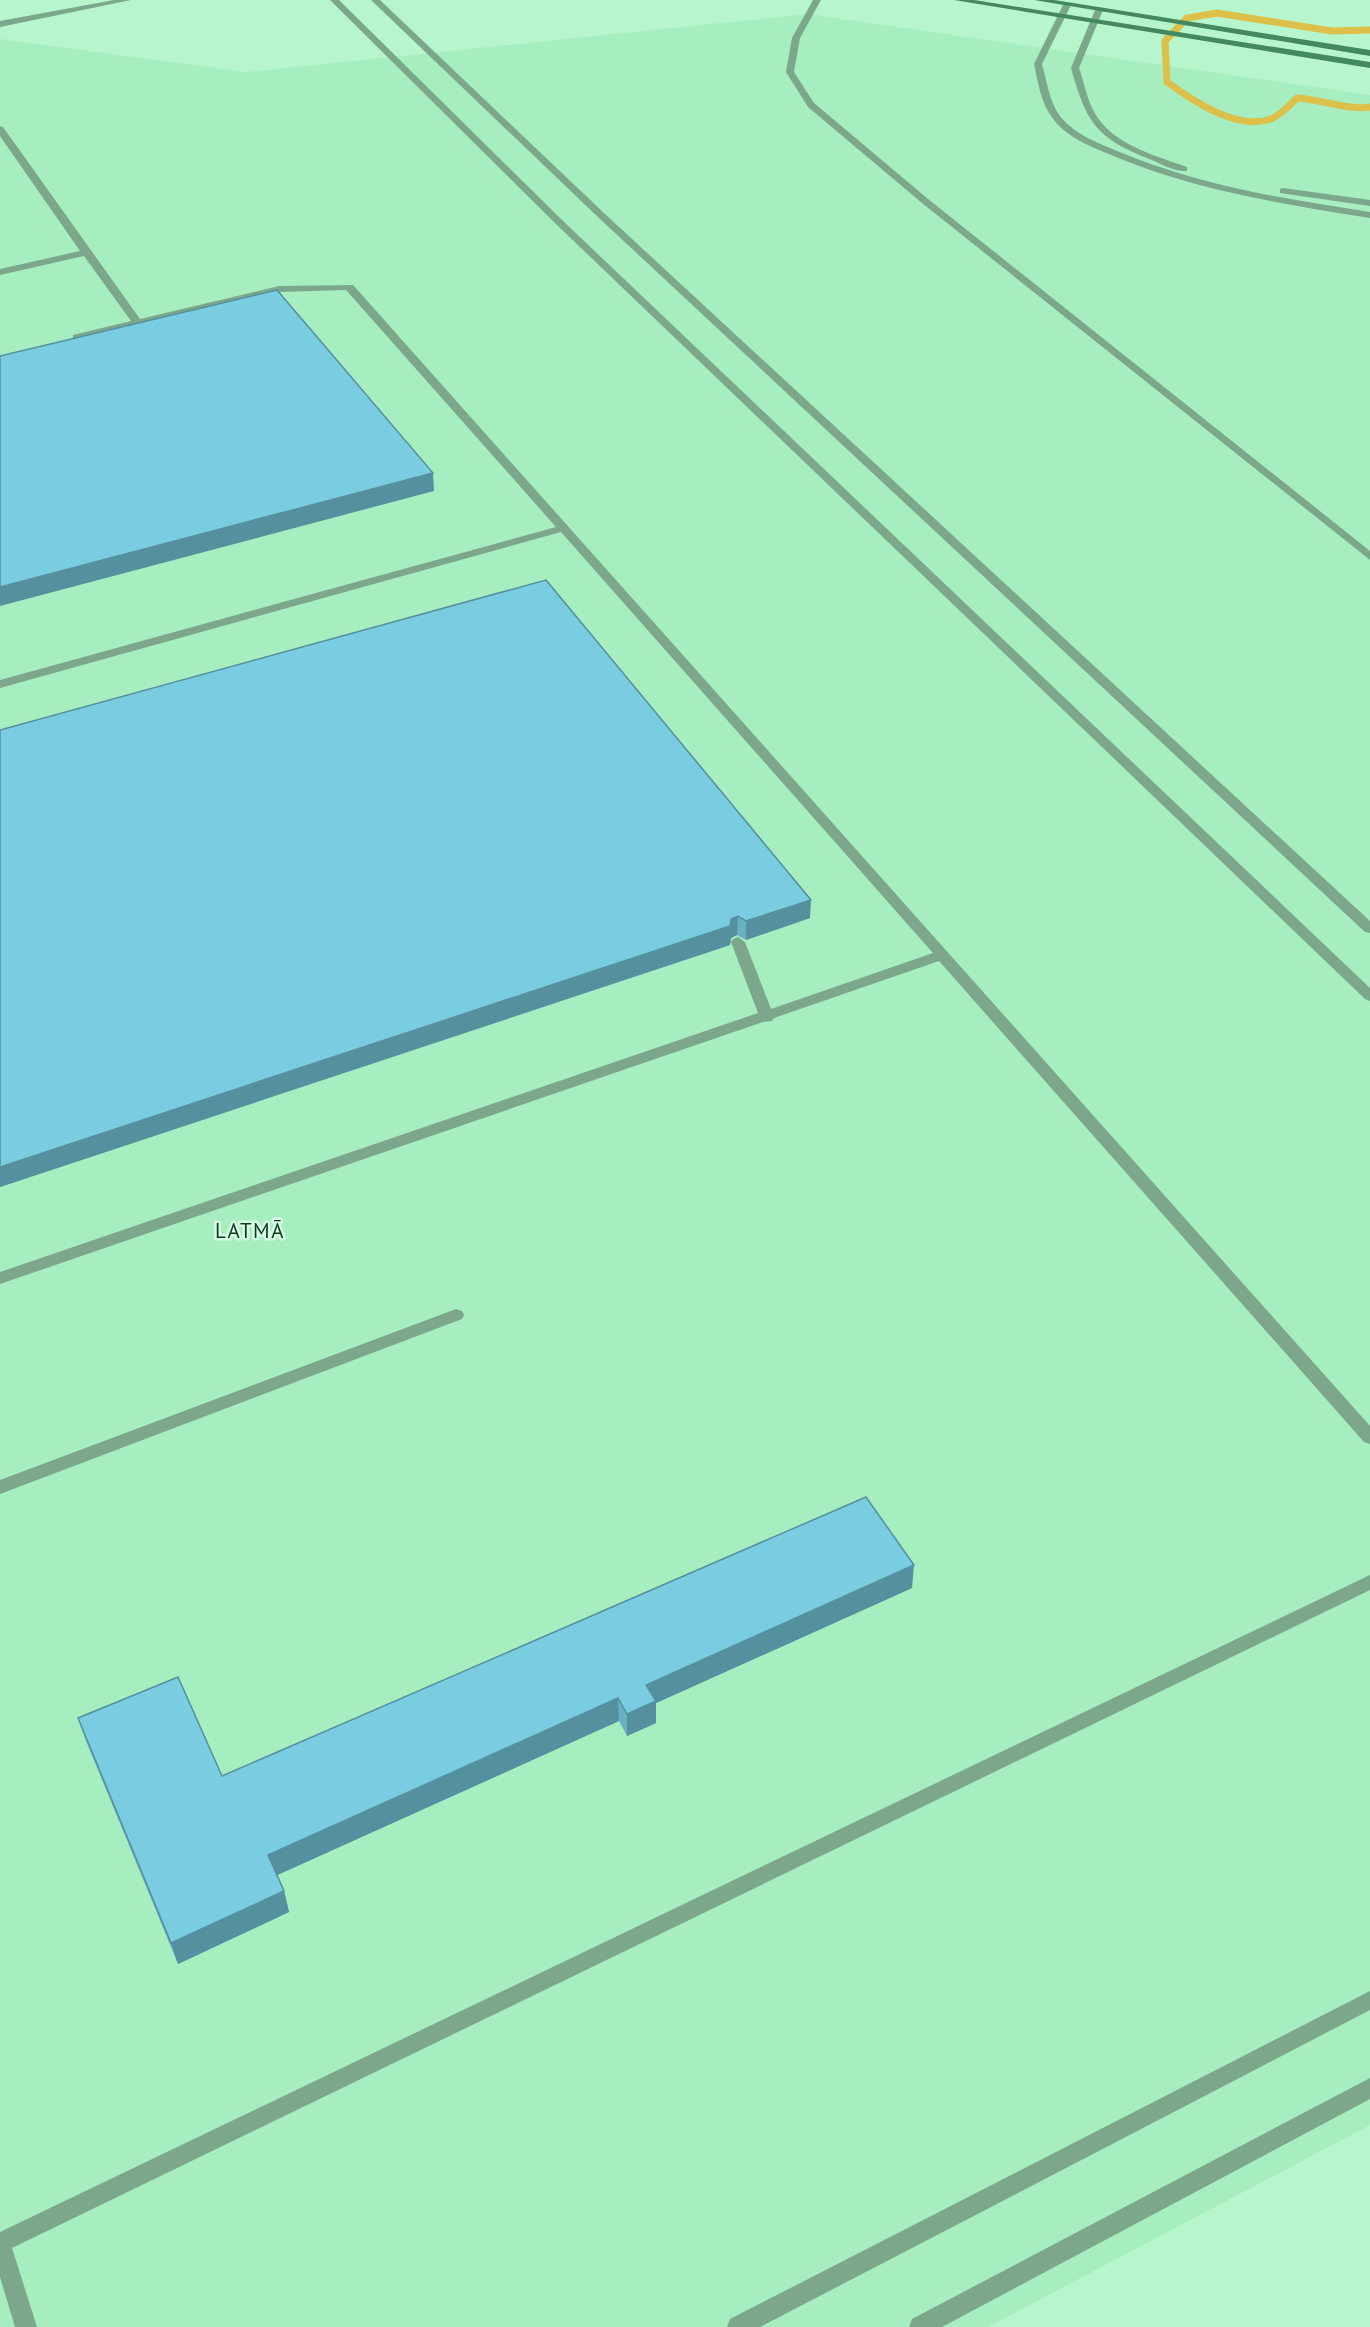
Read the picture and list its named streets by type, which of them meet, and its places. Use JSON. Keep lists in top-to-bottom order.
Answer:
{
  "districts": ["LATMĀ"]
}
